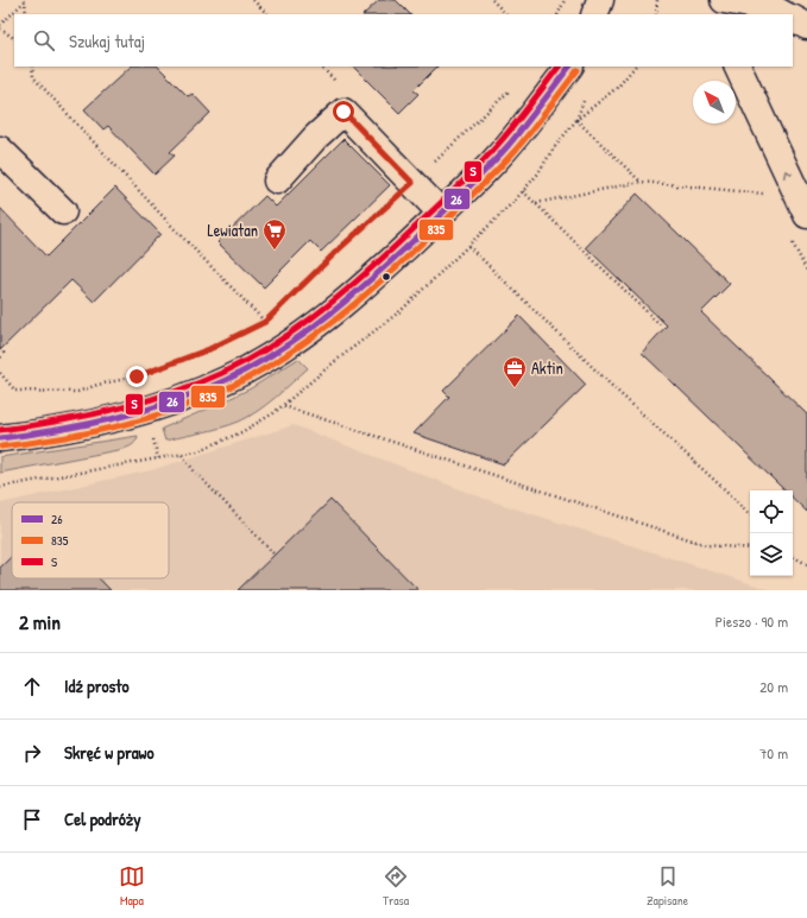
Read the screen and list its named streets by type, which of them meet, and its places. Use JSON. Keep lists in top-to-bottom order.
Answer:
{
  "places": {
    "supermarket": ["Lewiatan"],
    "office": ["Aktin"]
  },
  "lines": ["transit line 26", "transit line S", "transit line 835"],
  "legend": ["26", "835", "S"],
  "north": "top left",
  "page": {
    "search": "Szukaj tutaj",
    "heading": ["2 min", "Pieszo · 90 m"],
    "list": [
      ["Idź prosto", "20 m"],
      ["Skręć w prawo", "70 m"],
      "Cel podróży"
    ],
    "nav": ["Mapa", "Trasa", "Zapisane"]
  }
}
